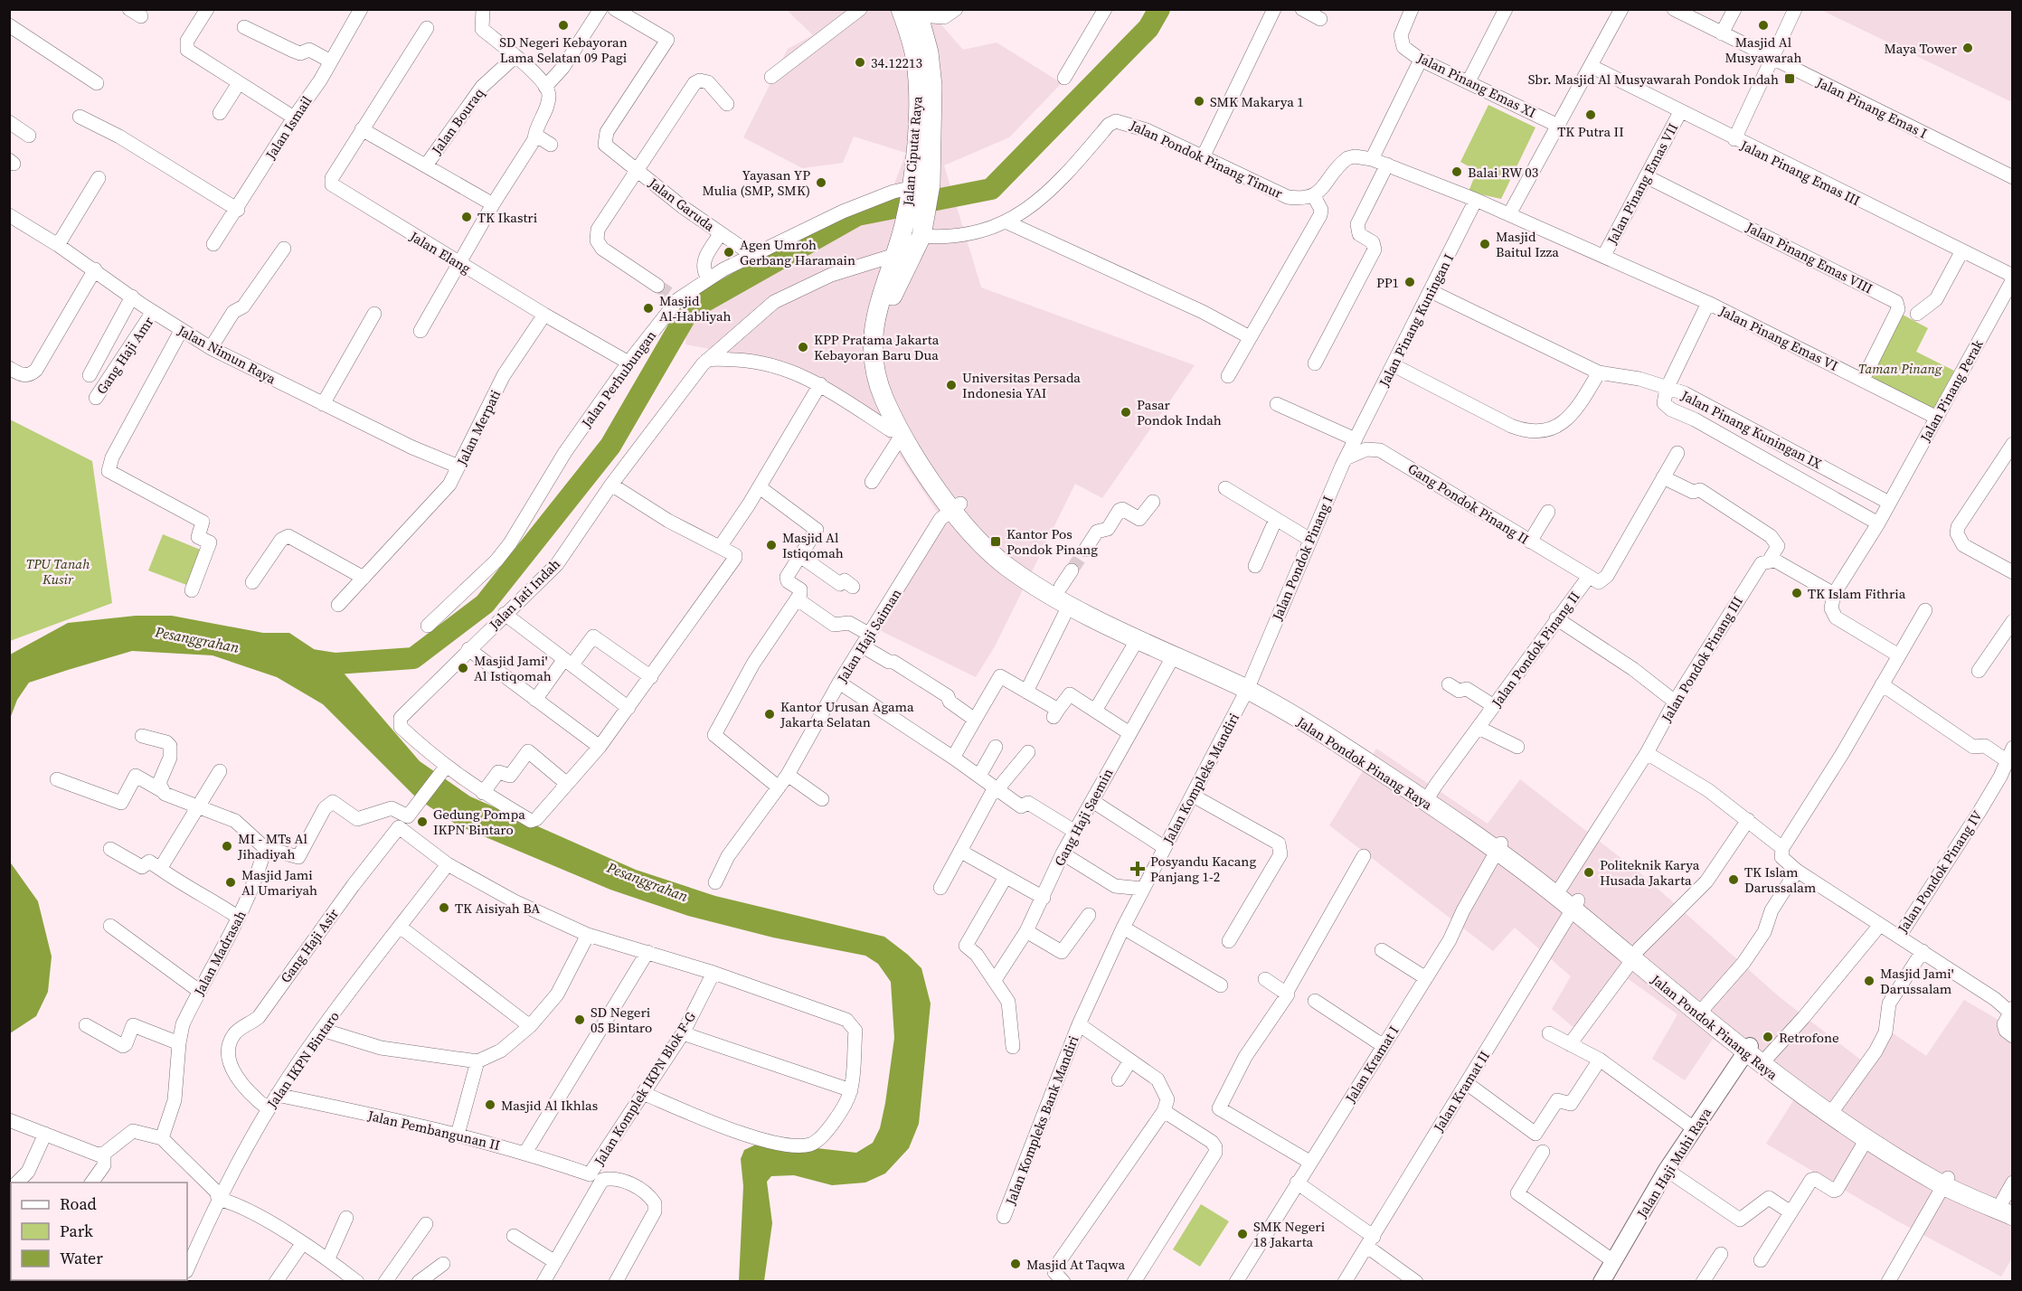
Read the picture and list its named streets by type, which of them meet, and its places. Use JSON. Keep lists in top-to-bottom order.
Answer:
{
  "streets": {
    "main road": ["Jalan Ciputat Raya", "Jalan Pondok Pinang Raya"],
    "street": [
      "Jalan Pinang Emas XI",
      "Jalan Pinang Emas I",
      "Jalan Bouraq",
      "Jalan Ismail",
      "Jalan Pondok Pinang Timur",
      "Jalan Pinang Emas III",
      "Jalan Pinang Emas VII",
      "Jalan Garuda",
      "Jalan Elang",
      "Jalan Pinang Emas VIII",
      "Jalan Pinang Kuningan I",
      "Jalan Pinang Emas VI",
      "Jalan Nimun Raya",
      "Gang Haji Amr",
      "Jalan Perhubungan",
      "Jalan Pinang Perak",
      "Jalan Merpati",
      "Jalan Pinang Kuningan IX",
      "Gang Pondok Pinang II",
      "Jalan Pondok Pinang I",
      "Jalan Jati Indah",
      "Jalan Haji Saiman",
      "Jalan Pondok Pinang II",
      "Jalan Pondok Pinang III",
      "Jalan Kompleks Mandiri",
      "Gang Haji Saemin",
      "Jalan Pondok Pinang IV",
      "Gang Haji Asir",
      "Jalan Madrasah",
      "Jalan IKPN Bintaro",
      "Jalan Kramat I",
      "Jalan Komplek IKPN Blok F-G",
      "Jalan Kramat II",
      "Jalan Kompleks Bank Mandiri",
      "Jalan Pembangunan II",
      "Jalan Haji Muhi Raya"
    ]
  },
  "crossings": [
    ["Jalan Bouraq", "Jalan Elang"],
    ["Jalan Ciputat Raya", "Jalan Pondok Pinang Timur"],
    ["Jalan Ciputat Raya", "Jalan Perhubungan"],
    ["Jalan Ciputat Raya", "Jalan Pondok Pinang Raya"],
    ["Jalan Pondok Pinang Timur", "Jalan Perhubungan"],
    ["Jalan Pondok Pinang Timur", "Jalan Pondok Pinang Raya"],
    ["Jalan Pinang Emas III", "Jalan Pinang Emas VII"],
    ["Jalan Pinang Emas III", "Jalan Pinang Perak"],
    ["Jalan Pinang Emas VII", "Jalan Pinang Emas VIII"],
    ["Jalan Pinang Emas VII", "Jalan Pinang Emas VI"],
    ["Jalan Garuda", "Jalan Perhubungan"],
    ["Jalan Elang", "Jalan Merpati"],
    ["Jalan Pinang Emas VIII", "Jalan Pinang Emas VI"],
    ["Jalan Pinang Kuningan I", "Jalan Pinang Emas VI"],
    ["Jalan Pinang Kuningan I", "Jalan Pinang Kuningan IX"],
    ["Jalan Pinang Kuningan I", "Gang Pondok Pinang II"],
    ["Jalan Pinang Kuningan I", "Jalan Pondok Pinang I"],
    ["Jalan Pinang Emas VI", "Jalan Pinang Perak"],
    ["Jalan Pinang Emas VI", "Jalan Pinang Kuningan IX"],
    ["Jalan Nimun Raya", "Gang Haji Amr"],
    ["Jalan Nimun Raya", "Jalan Merpati"],
    ["Jalan Perhubungan", "Jalan Pondok Pinang Raya"],
    ["Jalan Pinang Perak", "Jalan Pinang Kuningan IX"],
    ["Gang Pondok Pinang II", "Jalan Pondok Pinang I"],
    ["Gang Pondok Pinang II", "Jalan Pondok Pinang II"],
    ["Jalan Pondok Pinang I", "Jalan Pondok Pinang Raya"],
    ["Jalan Pondok Pinang I", "Jalan Kompleks Mandiri"],
    ["Jalan Jati Indah", "Jalan Pondok Pinang Raya"],
    ["Jalan Haji Saiman", "Jalan Pondok Pinang Raya"],
    ["Jalan Pondok Pinang II", "Jalan Pondok Pinang Raya"],
    ["Jalan Pondok Pinang III", "Jalan Pondok Pinang Raya"],
    ["Jalan Pondok Pinang Raya", "Jalan Kompleks Mandiri"],
    ["Jalan Pondok Pinang Raya", "Gang Haji Saemin"],
    ["Jalan Pondok Pinang Raya", "Jalan Pondok Pinang IV"],
    ["Jalan Pondok Pinang Raya", "Jalan Kramat I"],
    ["Jalan Pondok Pinang Raya", "Jalan Kramat II"],
    ["Jalan Pondok Pinang Raya", "Jalan Haji Muhi Raya"],
    ["Jalan Kompleks Mandiri", "Jalan Kompleks Bank Mandiri"],
    ["Gang Haji Asir", "Jalan IKPN Bintaro"],
    ["Jalan IKPN Bintaro", "Jalan Pembangunan II"],
    ["Jalan Komplek IKPN Blok F-G", "Jalan Pembangunan II"]
  ],
  "water": ["Pesanggrahan"],
  "parks": ["Taman Pinang", "TPU Tanah Kusir"],
  "places": {
    "other": [
      "SD Negeri Kebayoran Lama Selatan 09 Pagi",
      "Masjid Al Musyawarah",
      "Maya Tower",
      "34.12213",
      "SMK Makarya 1",
      "TK Putra II",
      "Balai RW 03",
      "Yayasan YP Mulia (SMP, SMK)",
      "TK Ikastri",
      "Masjid Baitul Izza",
      "Agen Umroh Gerbang Haramain",
      "PP1",
      "Masjid Al-Habliyah",
      "KPP Pratama Jakarta Kebayoran Baru Dua",
      "Universitas Persada Indonesia YAI",
      "Pasar Pondok Indah",
      "Masjid Al Istiqomah",
      "TK Islam Fithria",
      "Masjid Jami' Al Istiqomah",
      "Kantor Urusan Agama Jakarta Selatan",
      "Gedung Pompa IKPN Bintaro",
      "MI - MTs Al Jihadiyah",
      "Politeknik Karya Husada Jakarta",
      "TK Islam Darussalam",
      "Masjid Jami Al Umariyah",
      "TK Aisiyah BA",
      "Masjid Jami' Darussalam",
      "SD Negeri 05 Bintaro",
      "Retrofone",
      "Masjid Al Ikhlas",
      "SMK Negeri 18 Jakarta",
      "Masjid At Taqwa"
    ],
    "transit": ["Sbr. Masjid Al Musyawarah Pondok Indah", "Kantor Pos Pondok Pinang"],
    "health": ["Posyandu Kacang Panjang 1-2"]
  },
  "legend": ["Road", "Park", "Water"]
}
